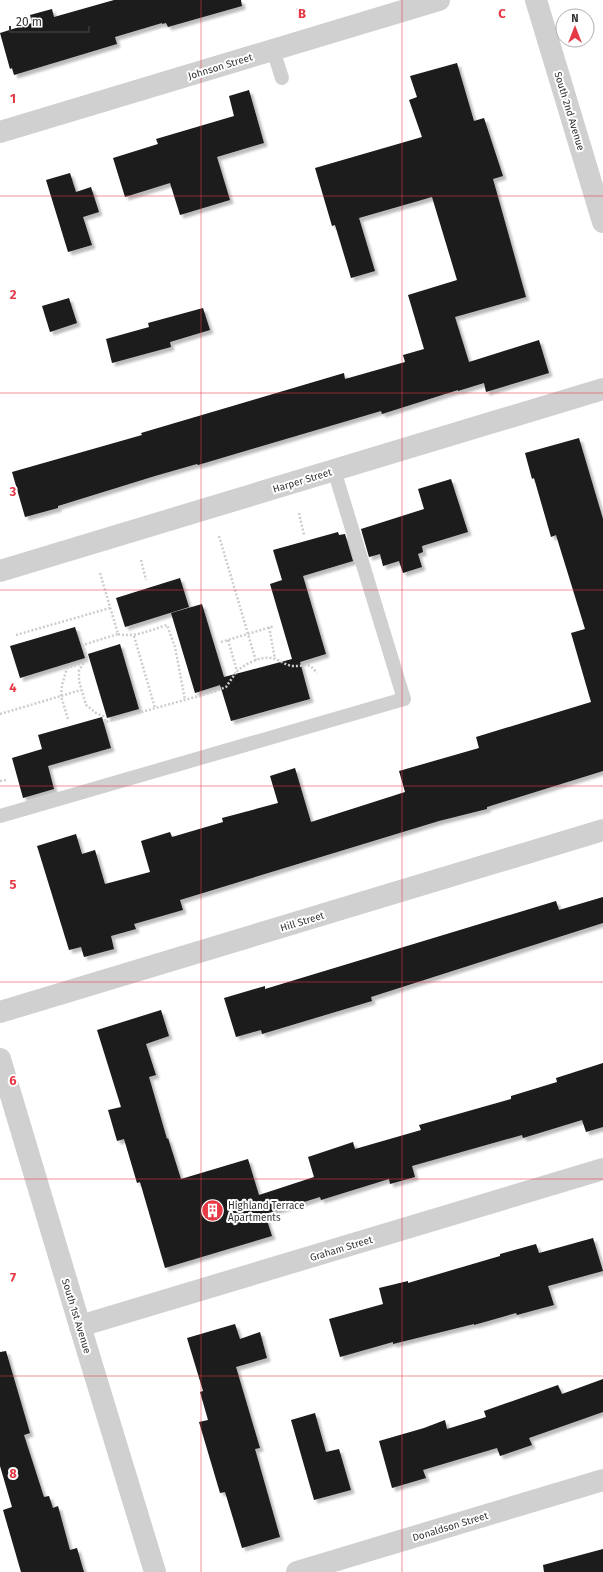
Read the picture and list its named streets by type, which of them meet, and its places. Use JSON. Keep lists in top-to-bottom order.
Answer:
{
  "streets": {
    "street": [
      "Johnson Street",
      "South 2nd Avenue",
      "Harper Street",
      "Hill Street",
      "Graham Street",
      "South 1st Avenue",
      "Donaldson Street"
    ]
  },
  "crossings": [
    ["Graham Street", "South 1st Avenue"]
  ],
  "places": {
    "building": ["Highland Terrace Apartments"]
  },
  "scale_bar": "20 m",
  "north": "top",
  "grid": {
    "columns": ["B", "C"],
    "rows": [
      "1",
      "2",
      "3",
      "4",
      "5",
      "6",
      "7",
      "8"
    ]
  }
}
